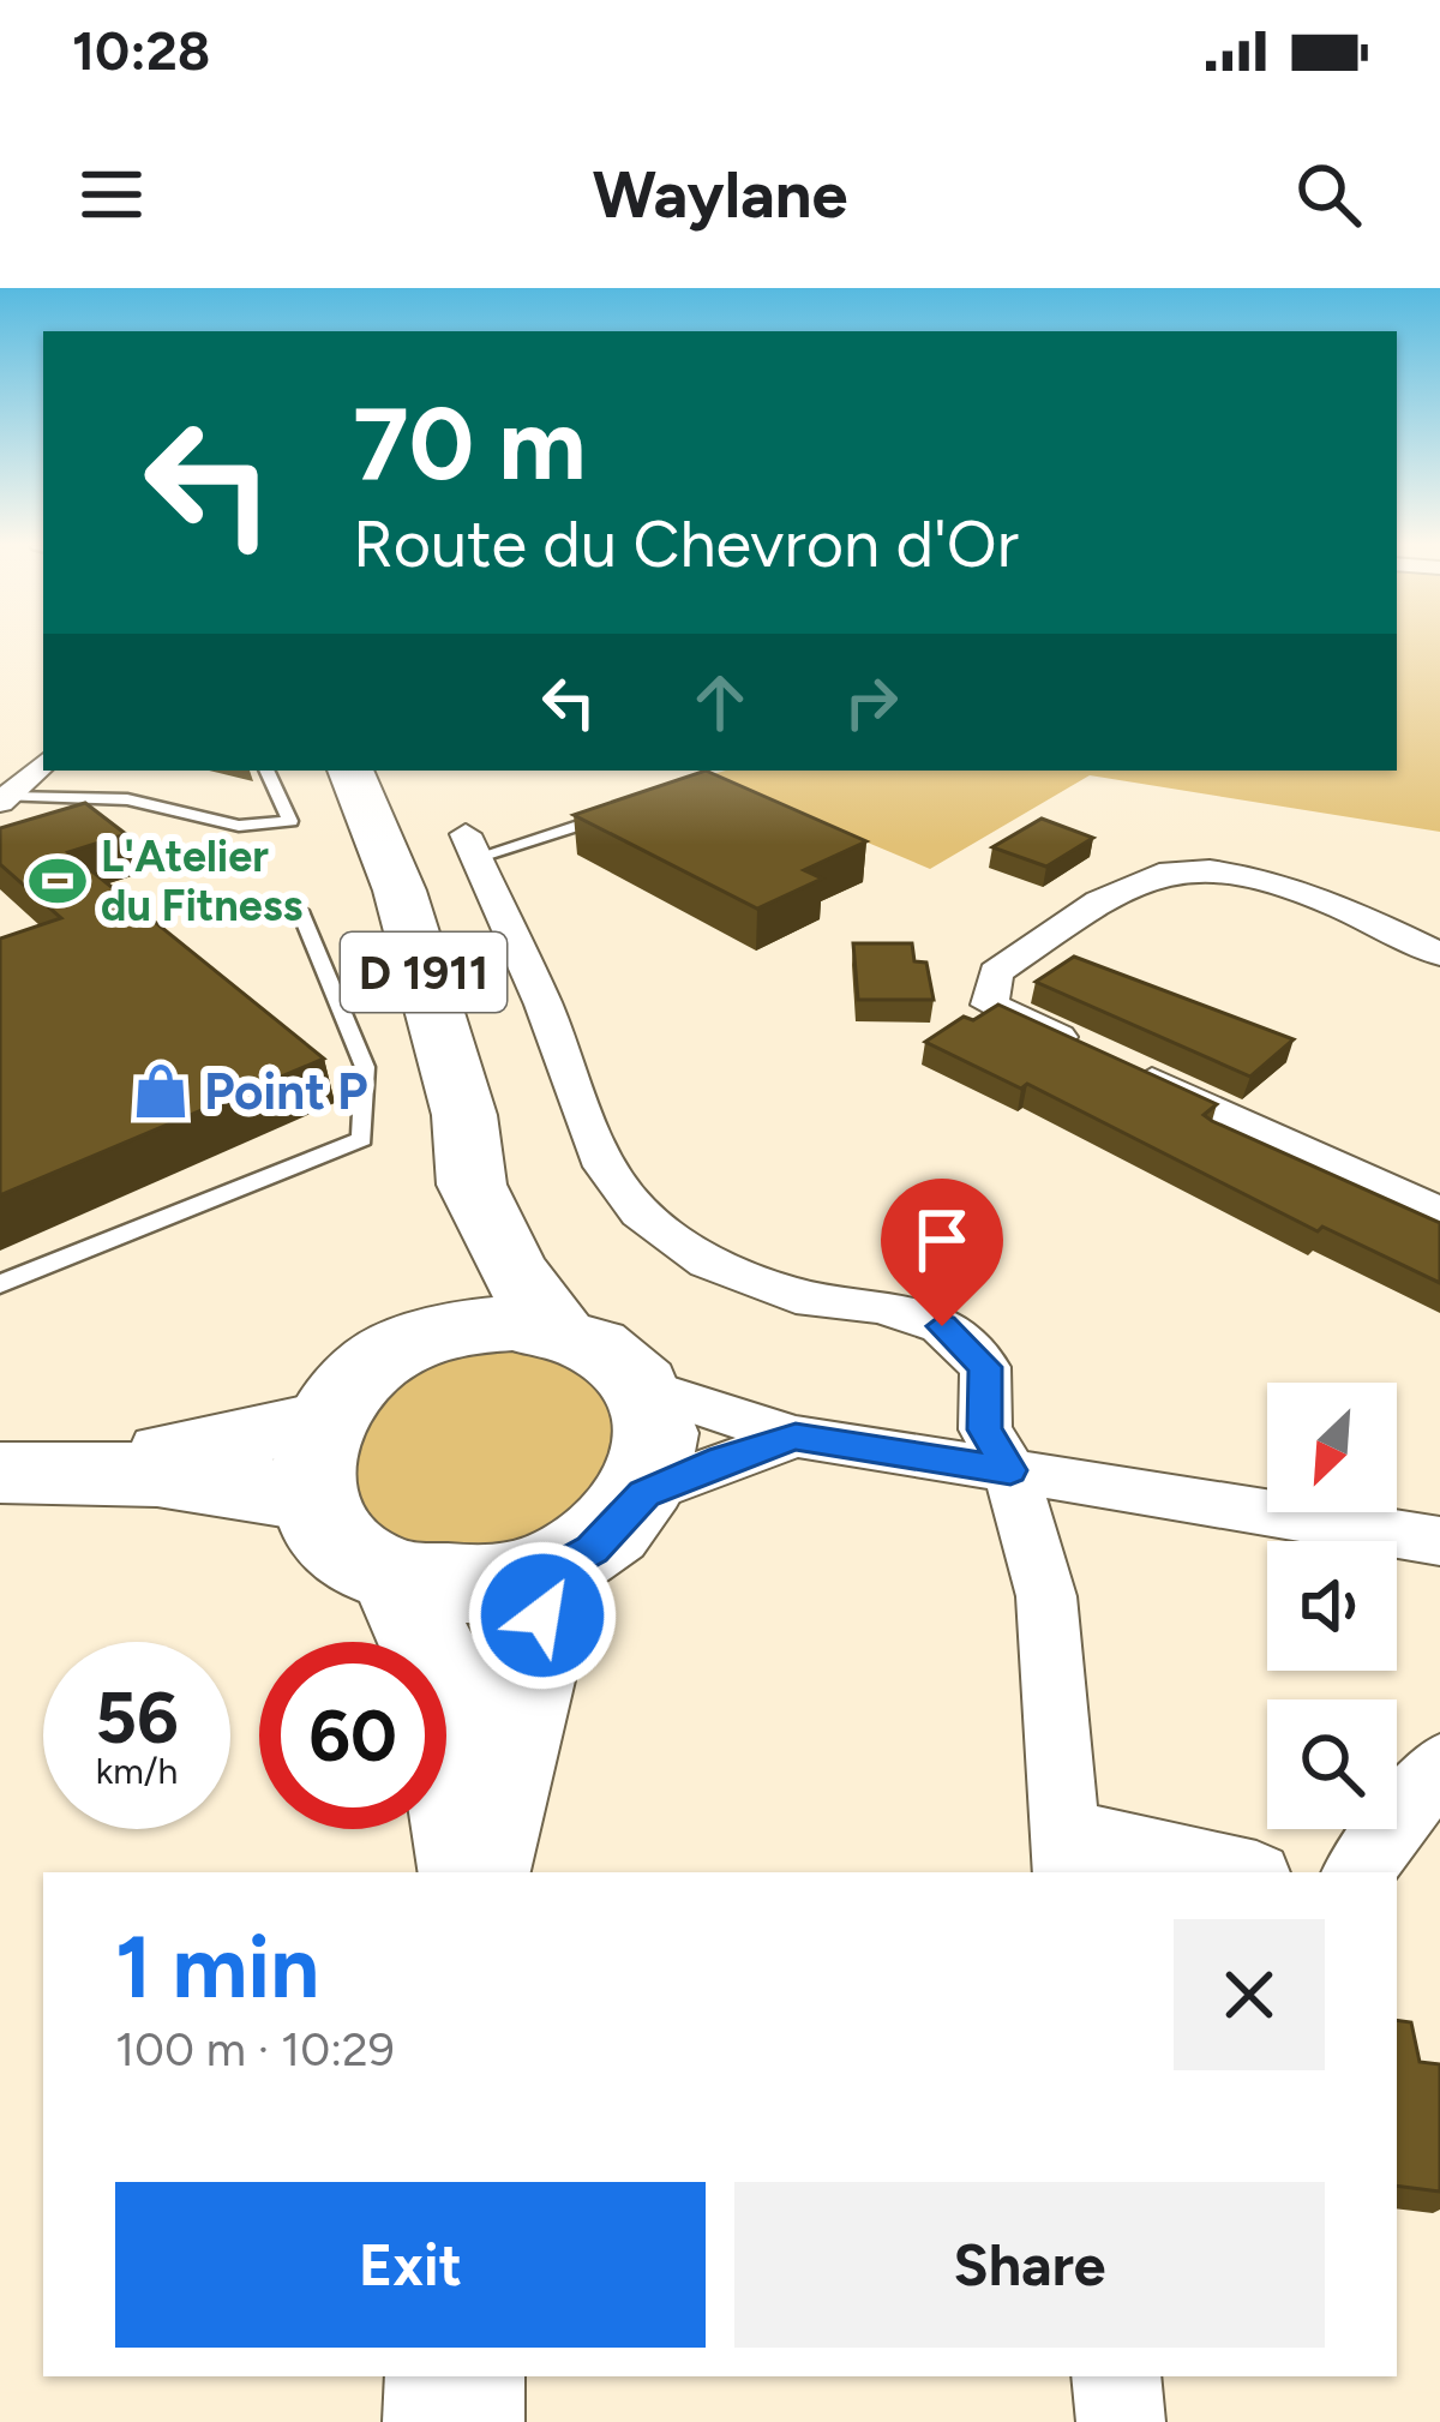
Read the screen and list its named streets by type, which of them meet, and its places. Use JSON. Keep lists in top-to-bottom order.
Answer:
{
  "streets": {
    "main road": ["D 1911"]
  },
  "places": {
    "sports": ["L'Atelier du Fitness"],
    "shop": ["Point P"]
  },
  "north": "bottom left",
  "page": {
    "status": "10:28",
    "header": "Waylane",
    "turn": ["70 m", "Route du Chevron d'Or"],
    "speed": "56 km/h",
    "limit": "60",
    "heading": ["1 min", "100 m · 10:29"],
    "buttons": ["Exit", "Share"]
  }
}
